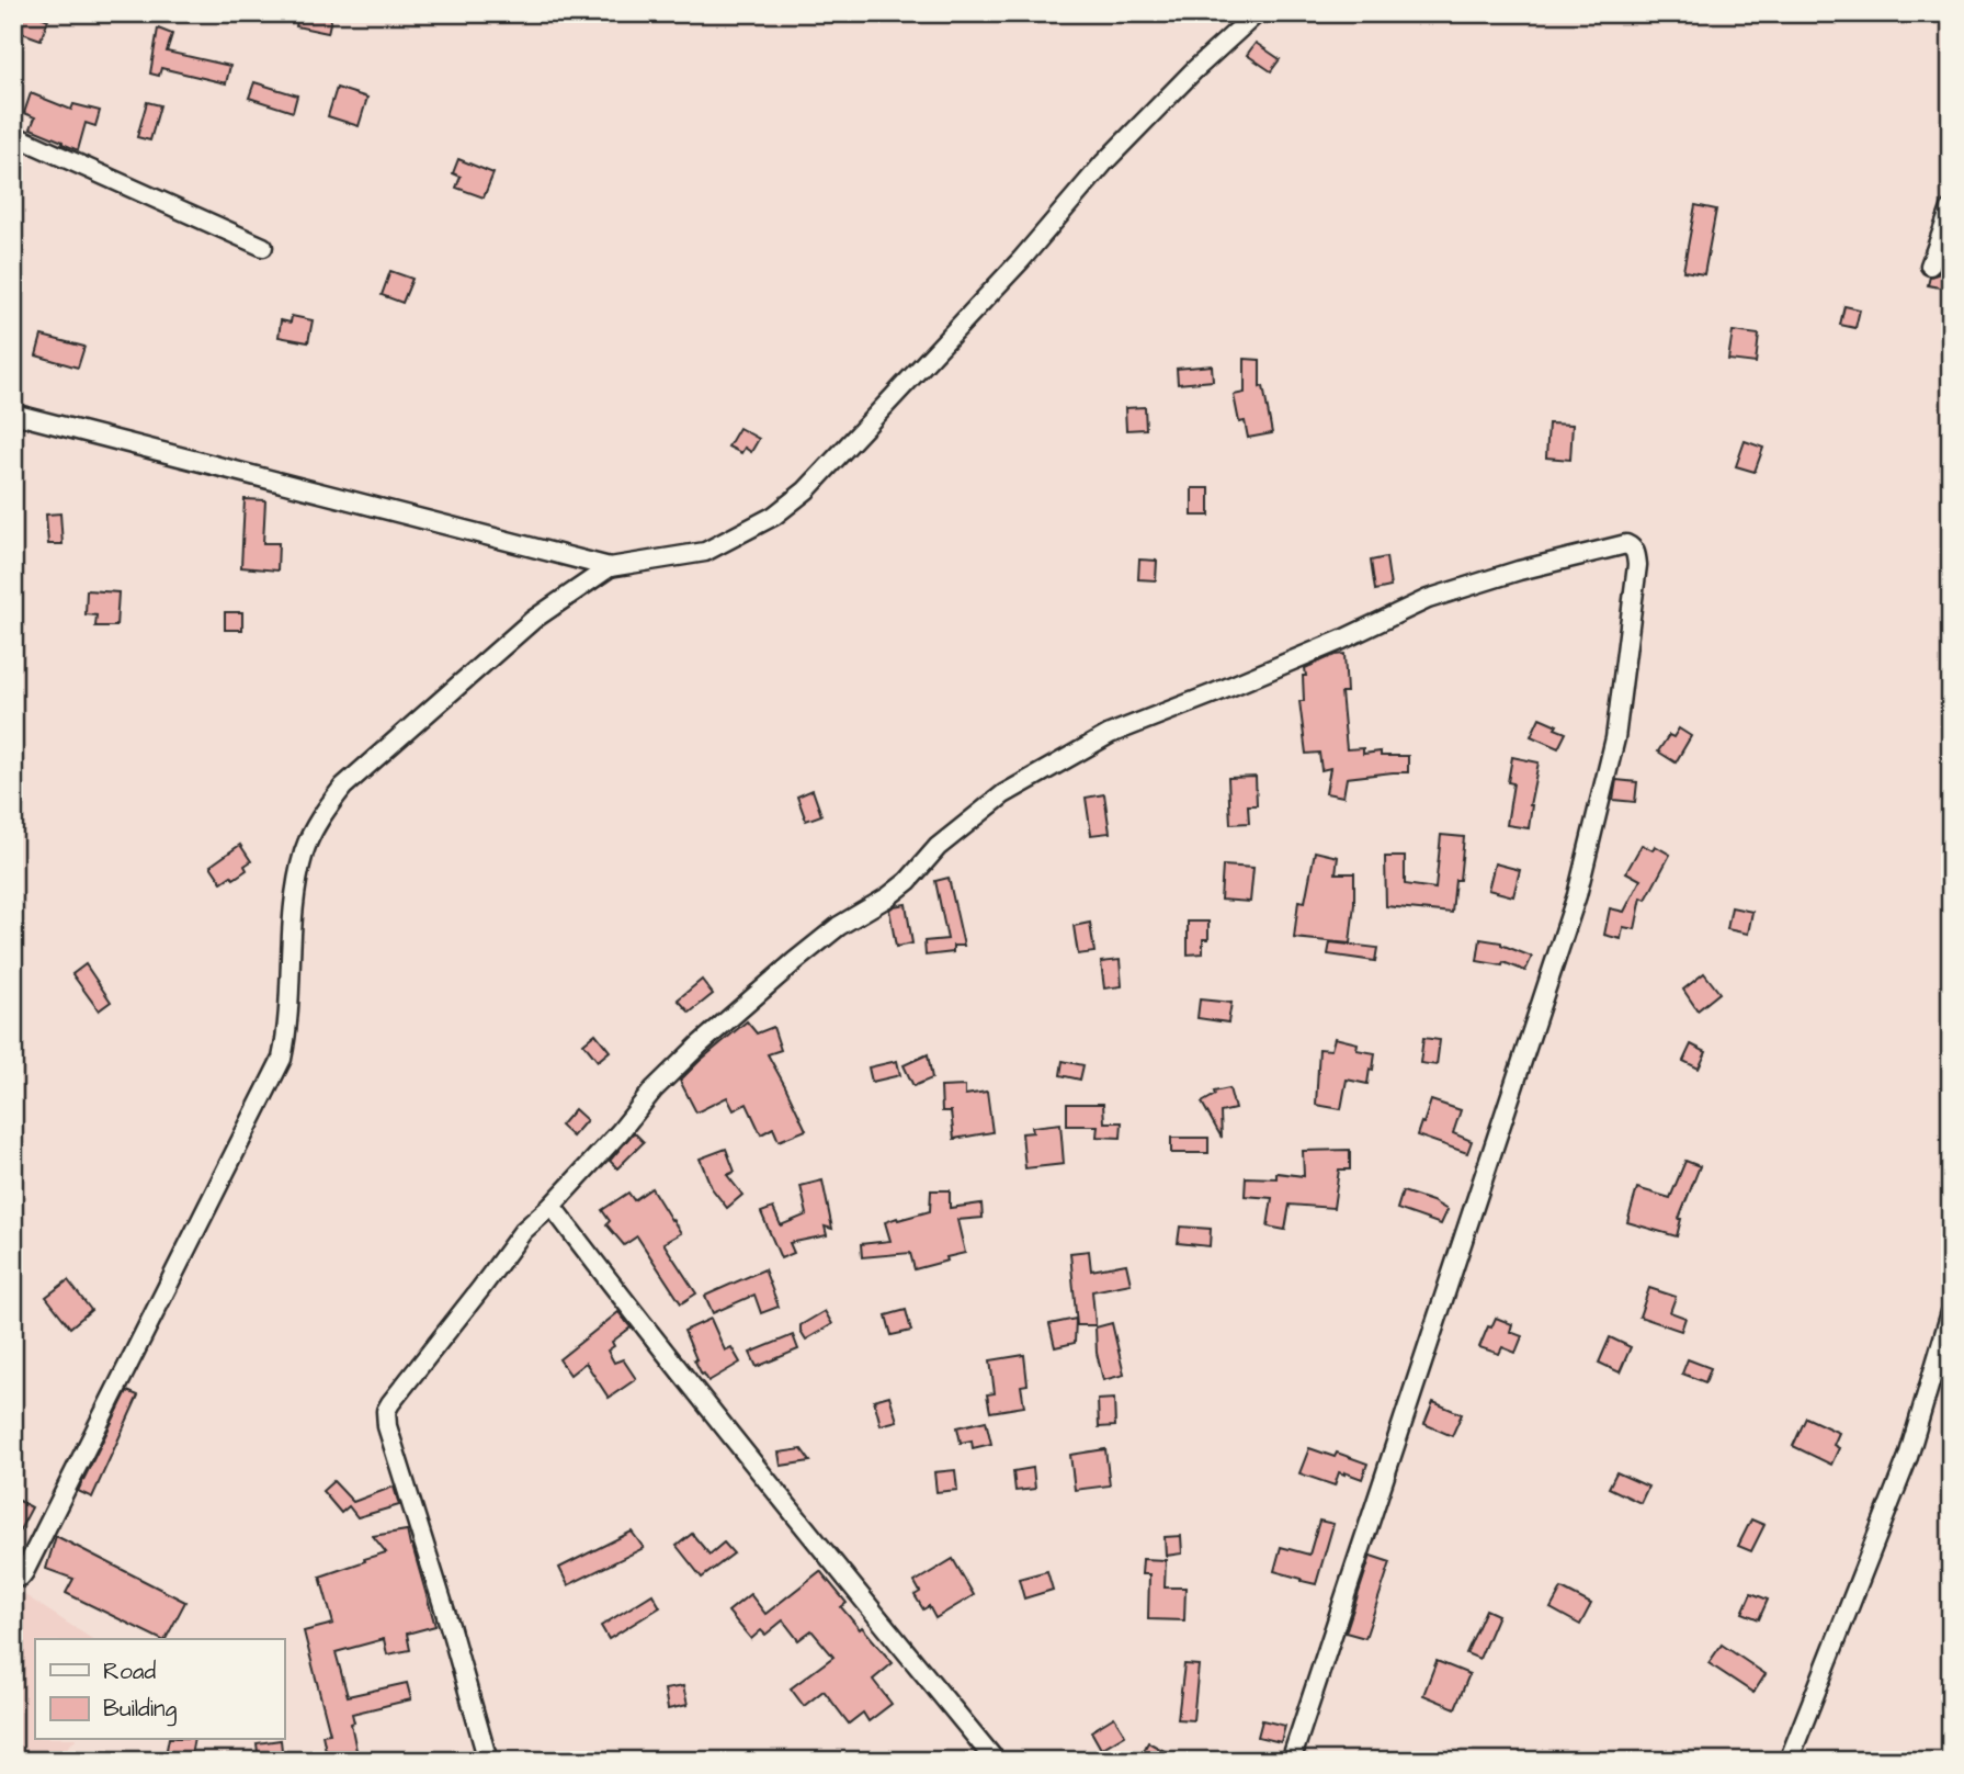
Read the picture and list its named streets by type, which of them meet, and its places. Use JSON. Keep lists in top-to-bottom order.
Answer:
{
  "legend": ["Road", "Building"]
}
